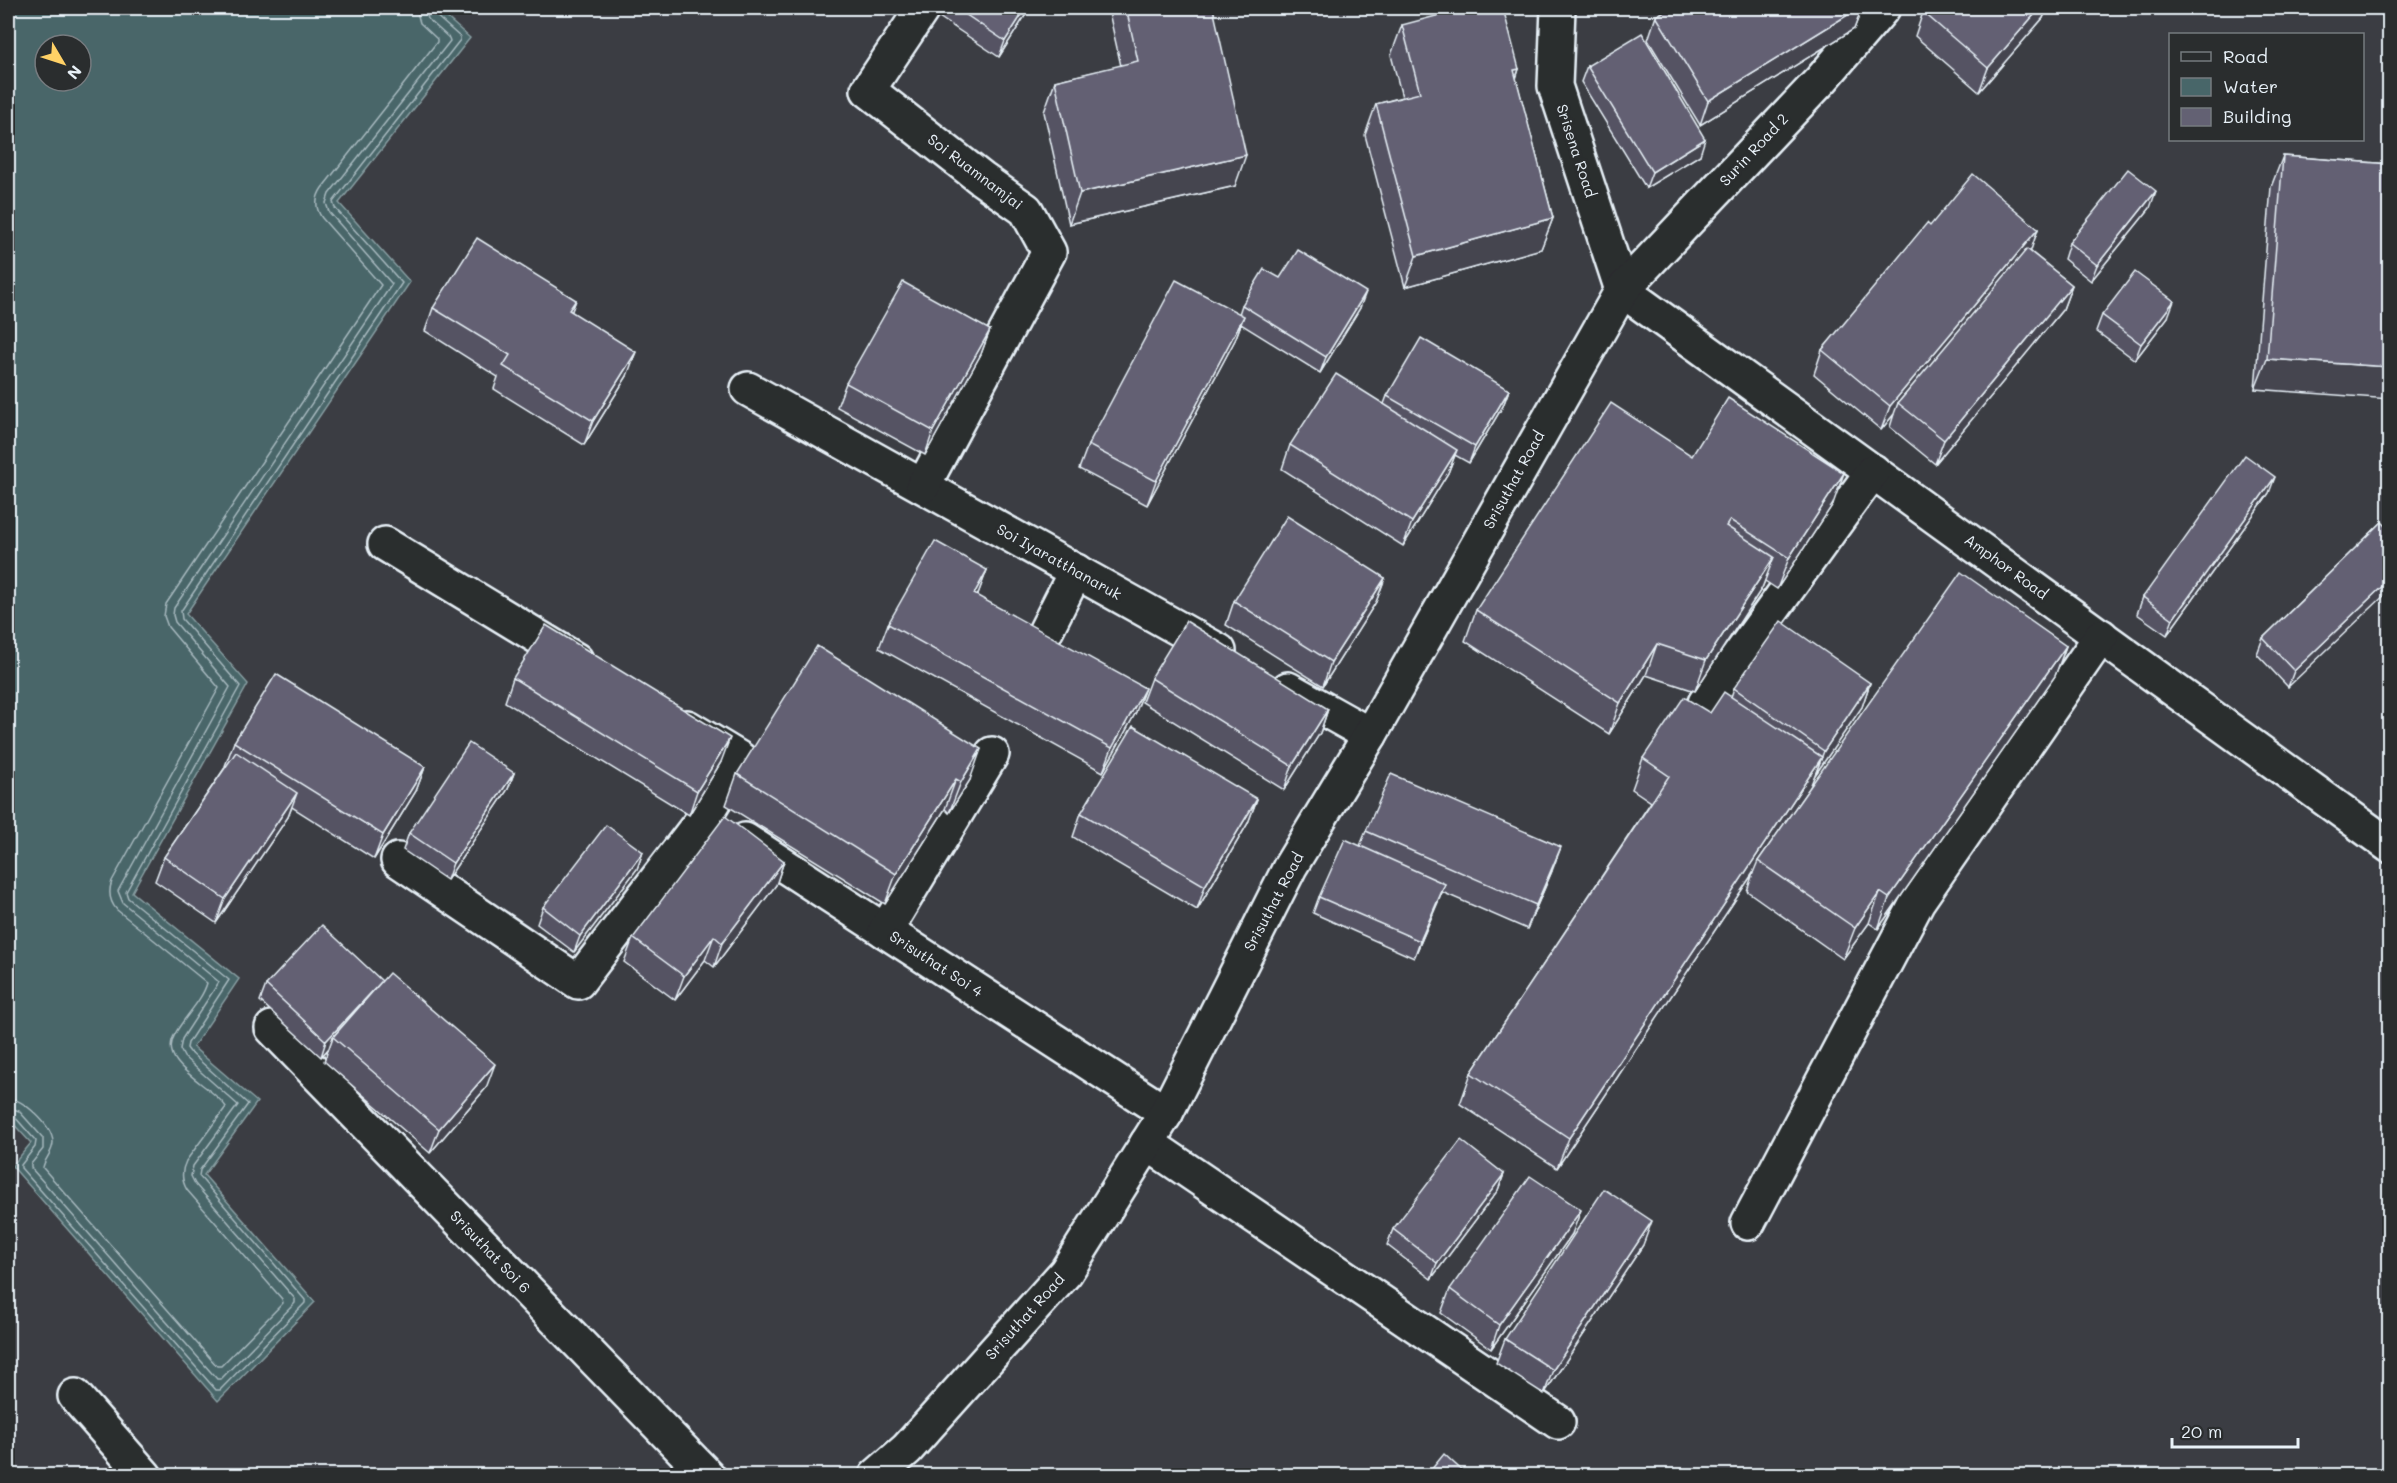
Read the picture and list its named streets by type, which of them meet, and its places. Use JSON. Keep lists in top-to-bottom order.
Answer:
{
  "streets": {
    "street": [
      "Surin Road 2",
      "Srisena Road",
      "Soi Ruamnamjai",
      "Srisuthat Road",
      "Soi Iyaratthanaruk",
      "Amphor Road",
      "Srisuthat Soi 4",
      "Srisuthat Soi 6"
    ]
  },
  "crossings": [
    ["Surin Road 2", "Srisena Road"],
    ["Surin Road 2", "Srisuthat Road"],
    ["Surin Road 2", "Amphor Road"],
    ["Srisena Road", "Srisuthat Road"],
    ["Srisena Road", "Amphor Road"],
    ["Soi Ruamnamjai", "Soi Iyaratthanaruk"],
    ["Srisuthat Road", "Soi Iyaratthanaruk"],
    ["Srisuthat Road", "Amphor Road"],
    ["Srisuthat Road", "Srisuthat Soi 4"]
  ],
  "legend": ["Road", "Water", "Building"],
  "scale_bar": "20 m",
  "north": "bottom right"
}
